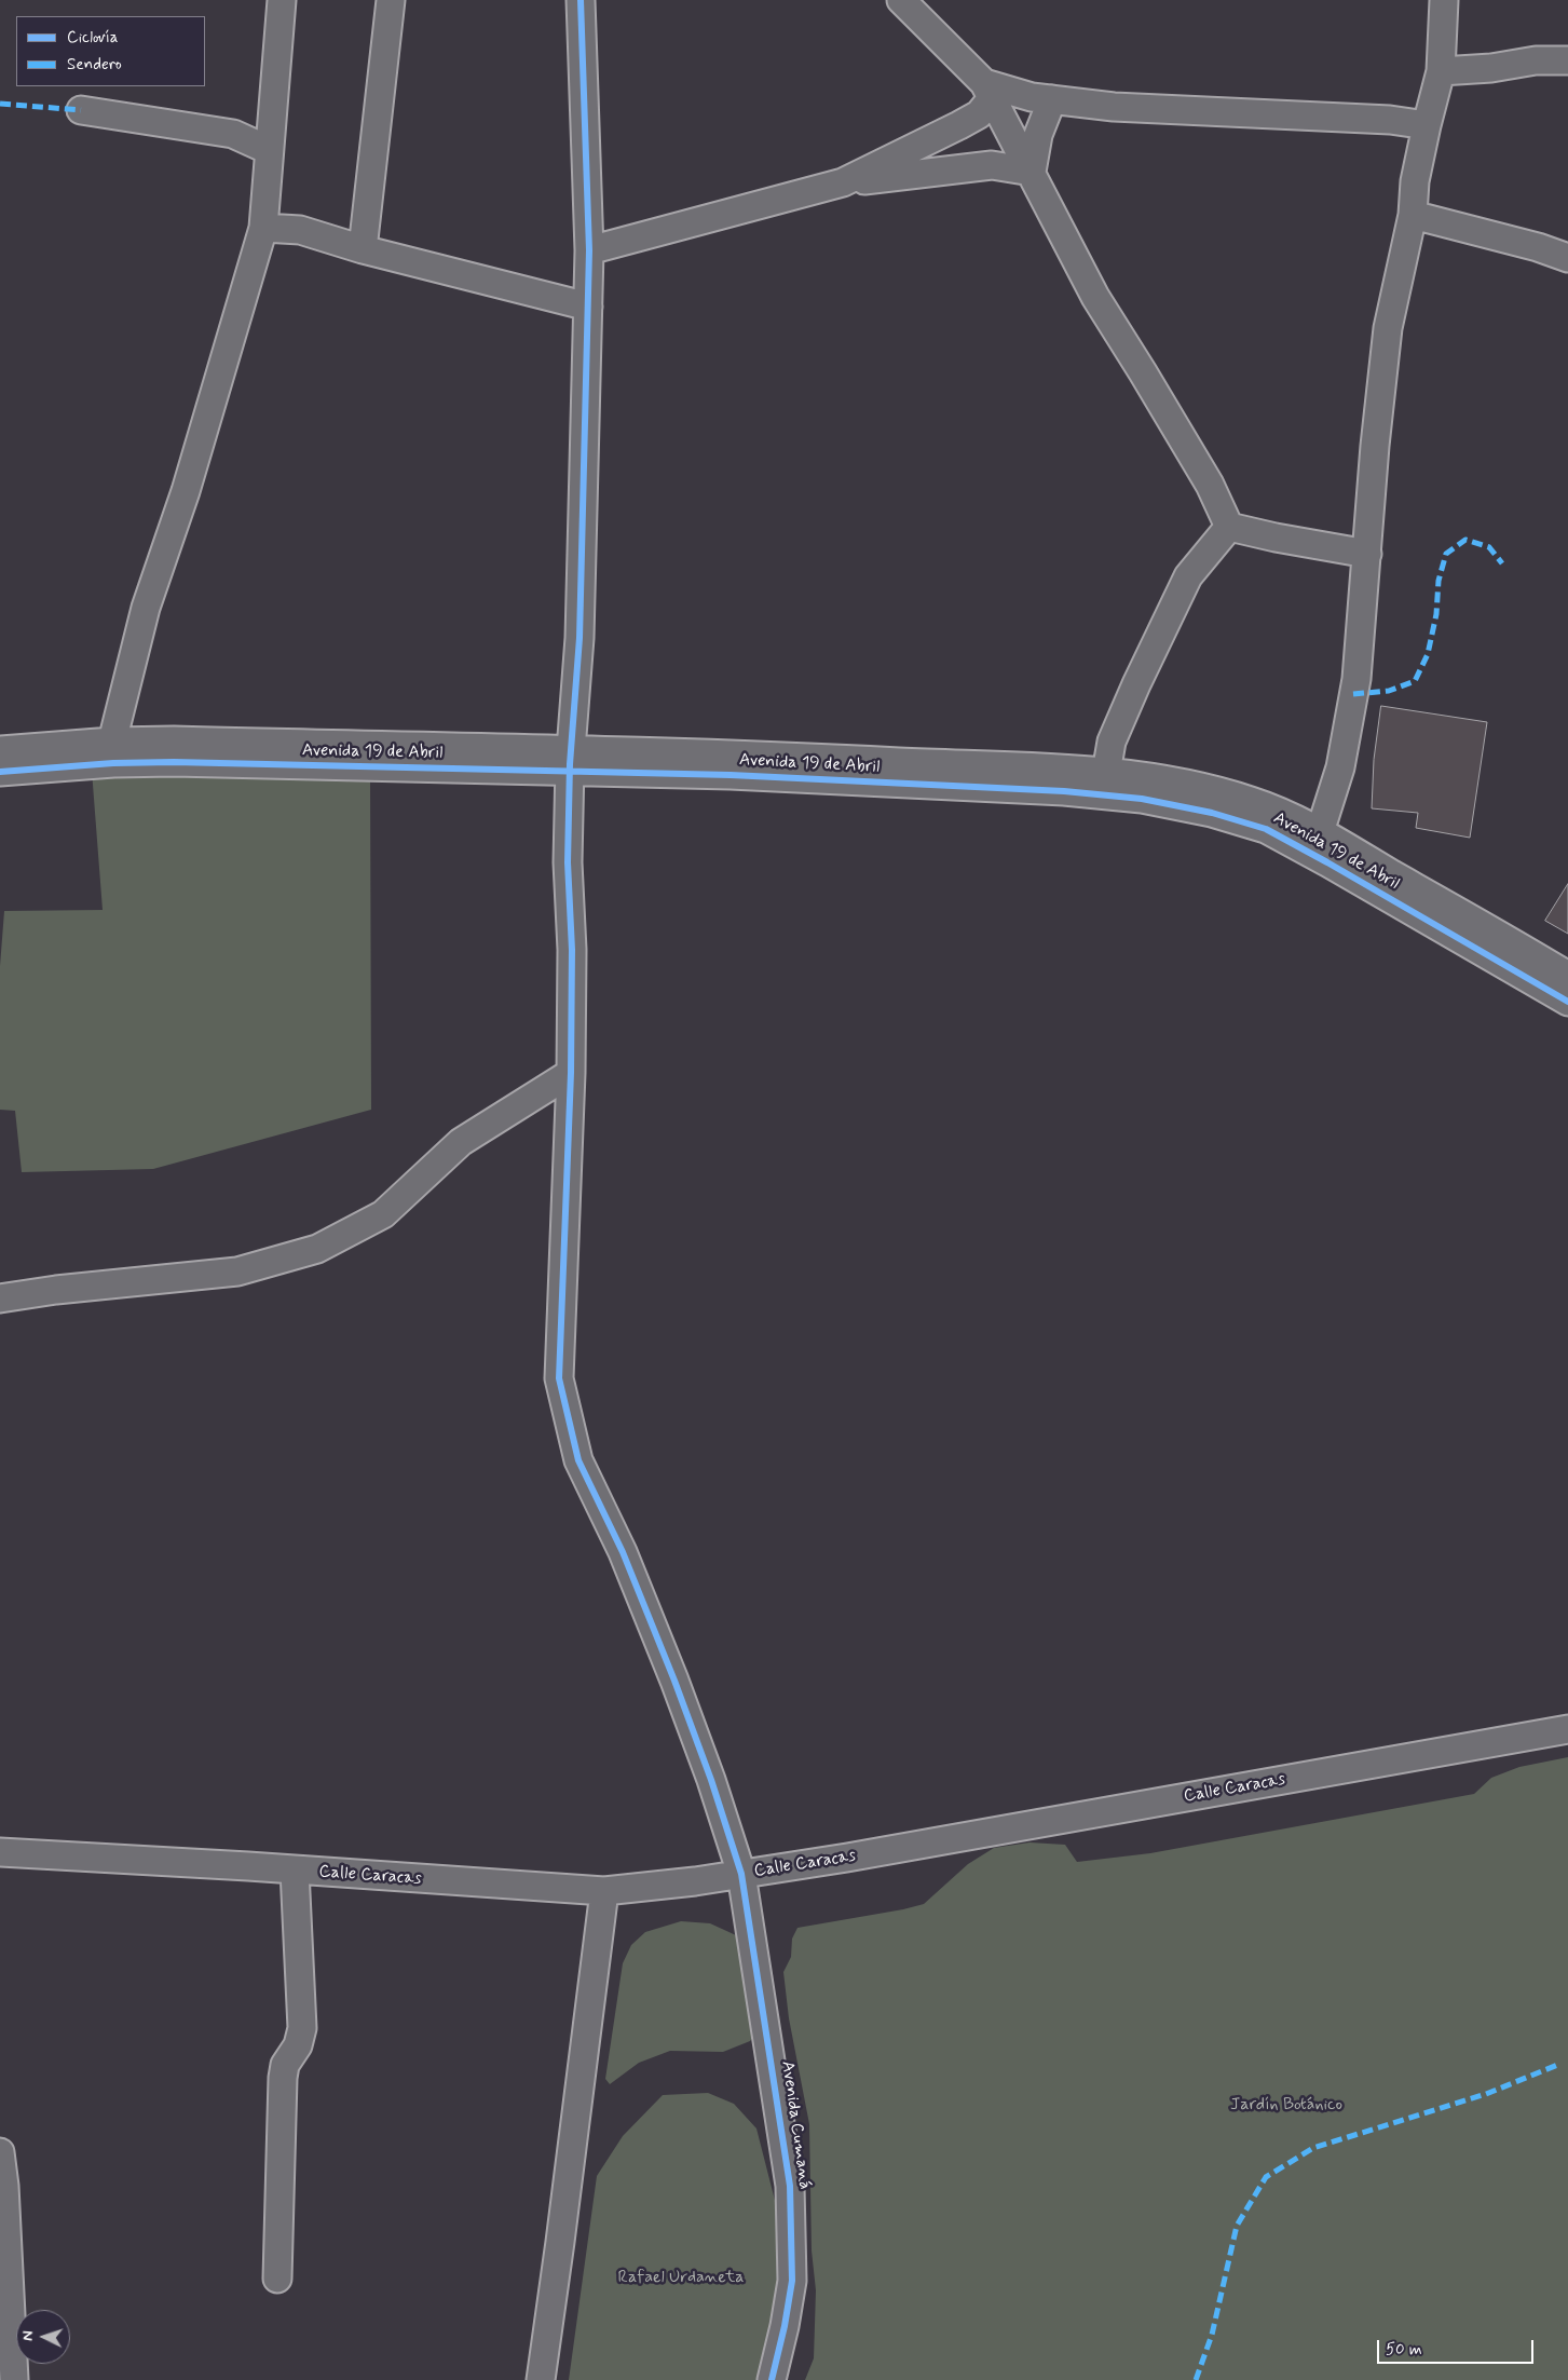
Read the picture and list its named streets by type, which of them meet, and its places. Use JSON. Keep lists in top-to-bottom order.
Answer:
{
  "streets": {
    "street": ["Avenida 19 de Abril", "Calle Caracas", "Avenida Cumaná"]
  },
  "crossings": [
    ["Avenida 19 de Abril", "Avenida Cumaná"],
    ["Calle Caracas", "Avenida Cumaná"]
  ],
  "parks": ["Jardín Botánico", "Rafael Urdaneta"],
  "legend": ["Ciclovía", "Sendero"],
  "scale_bar": "50 m",
  "north": "left"
}
